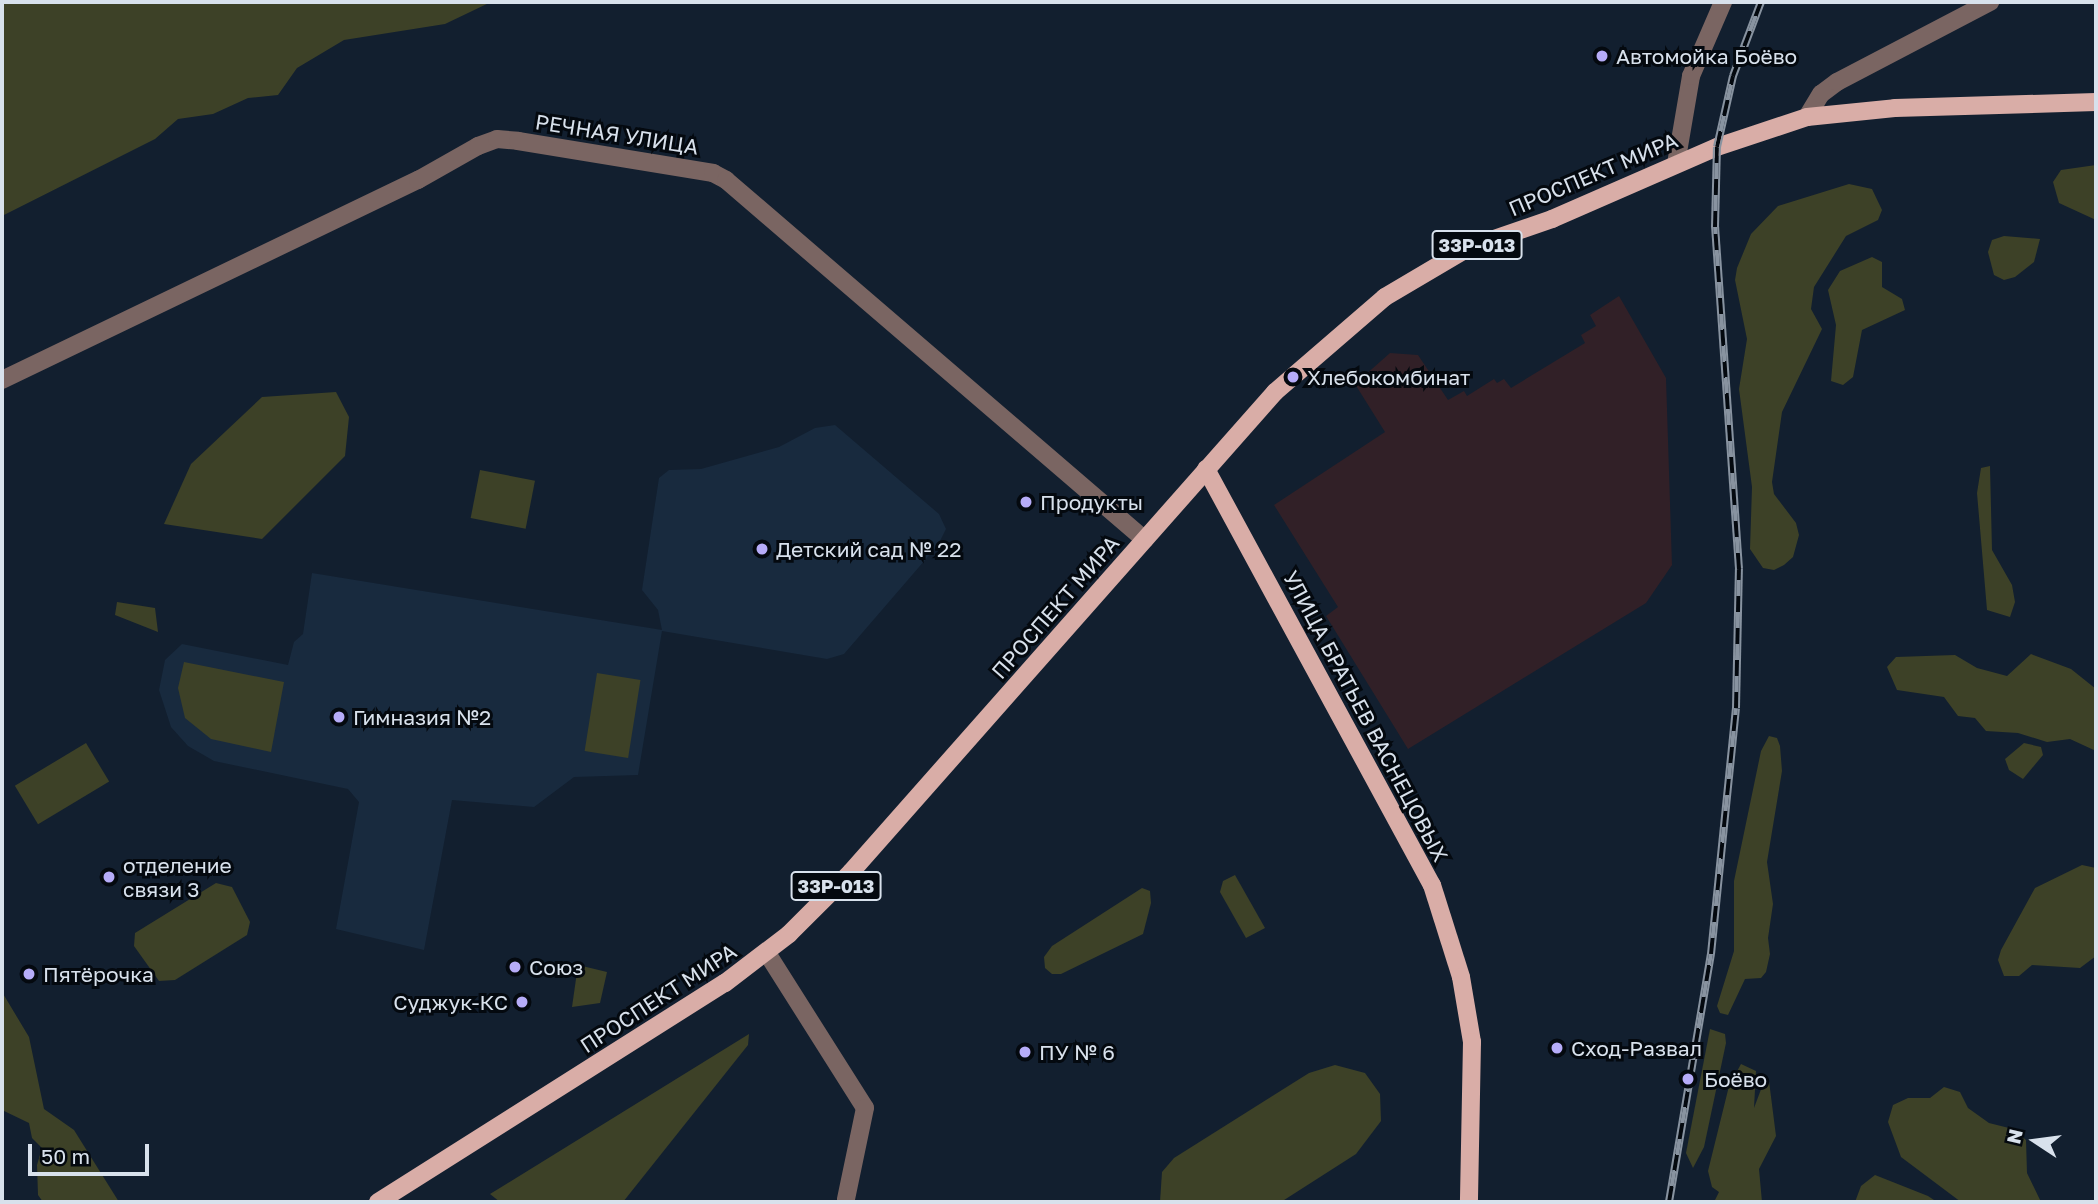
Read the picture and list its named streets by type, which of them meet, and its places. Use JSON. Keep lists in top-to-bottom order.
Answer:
{
  "streets": {
    "main road": ["ПРОСПЕКТ МИРА", "33Р-013", "УЛИЦА БРАТЬЕВ ВАСНЕЦОВЫХ"],
    "street": ["РЕЧНАЯ УЛИЦА"]
  },
  "crossings": [
    ["РЕЧНАЯ УЛИЦА", "ПРОСПЕКТ МИРА"],
    ["ПРОСПЕКТ МИРА", "33Р-013"],
    ["ПРОСПЕКТ МИРА", "УЛИЦА БРАТЬЕВ ВАСНЕЦОВЫХ"]
  ],
  "places": [
    "Автомойка Боёво",
    "Хлебокомбинат",
    "Продукты",
    "Детский сад № 22",
    "Гимназия №2",
    "отделение связи 3",
    "Союз",
    "Пятёрочка",
    "Суджук-КС",
    "Сход-Развал",
    "ПУ № 6",
    "Боёво"
  ],
  "scale_bar": "50 m",
  "north": "left"
}
